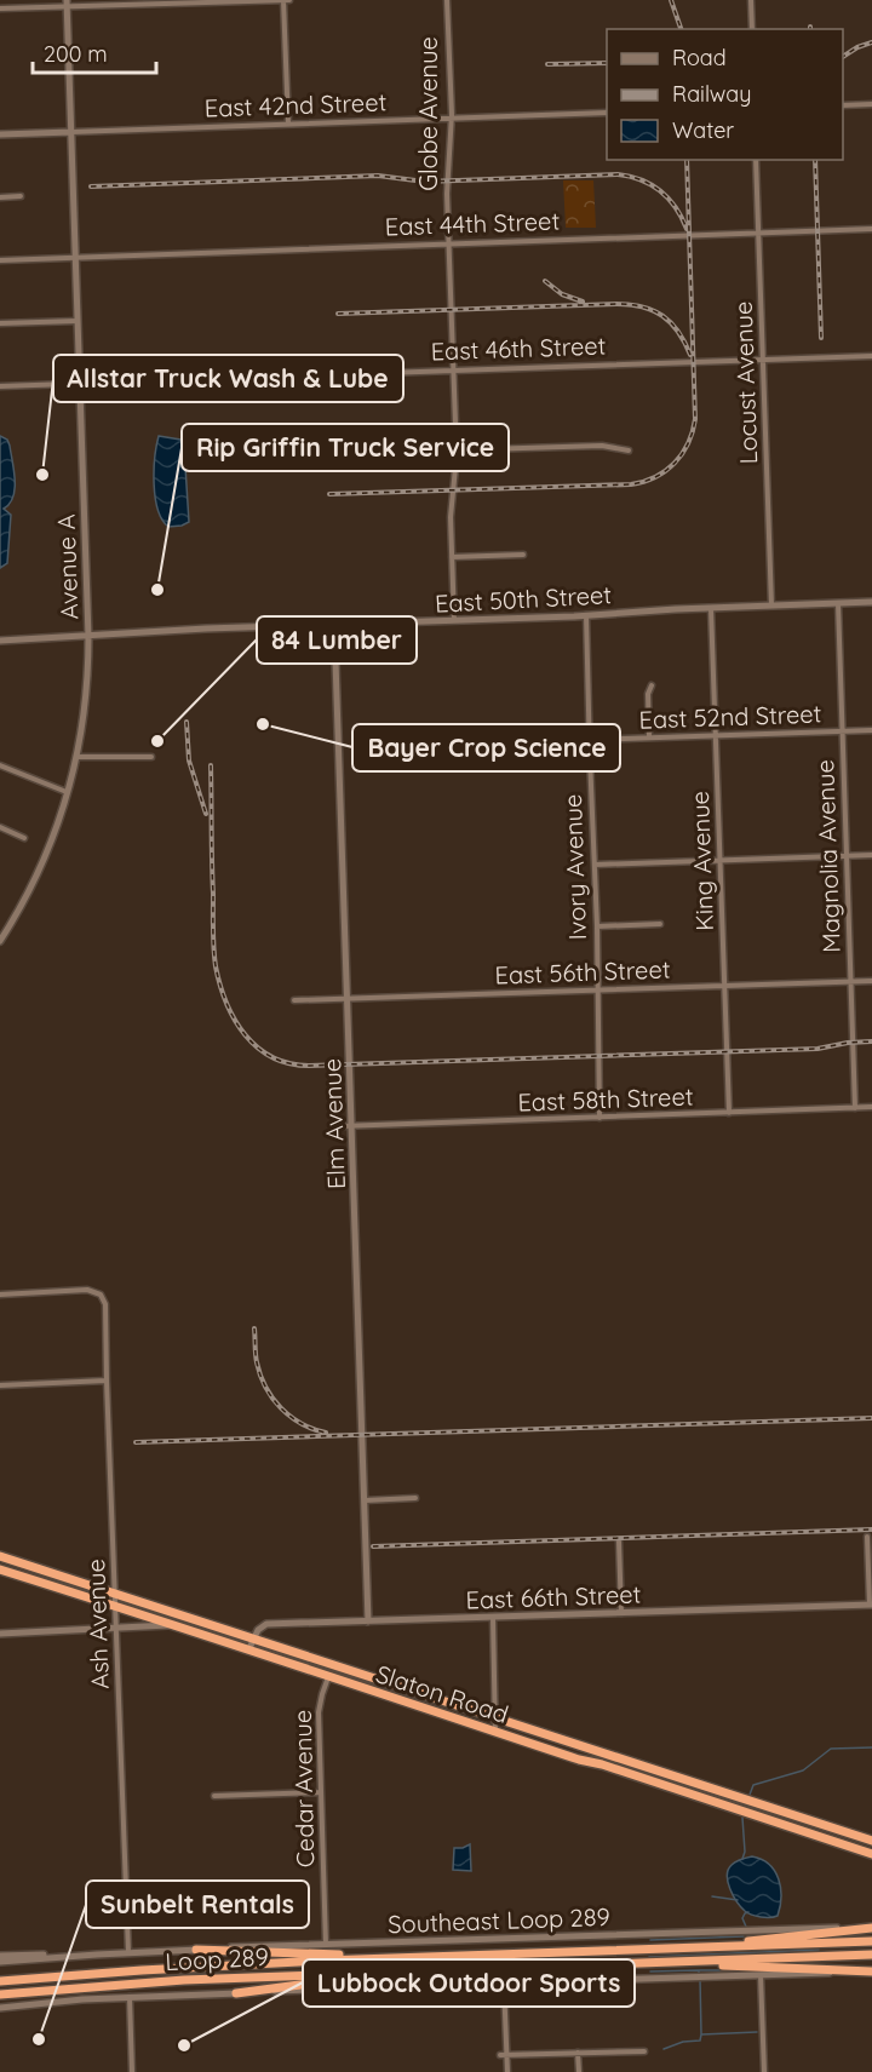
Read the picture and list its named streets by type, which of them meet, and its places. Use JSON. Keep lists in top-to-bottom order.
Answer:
{
  "streets": {
    "highway": ["Slaton Road", "Loop 289"],
    "main road": [
      "Avenue A",
      "East 50th Street",
      "Elm Avenue",
      "East 66th Street",
      "Southeast Loop 289"
    ],
    "street": [
      "East 42nd Street",
      "Globe Avenue",
      "East 44th Street",
      "East 46th Street",
      "Locust Avenue",
      "East 52nd Street",
      "Magnolia Avenue",
      "King Avenue",
      "Ivory Avenue",
      "East 56th Street",
      "East 58th Street",
      "Ash Avenue",
      "Cedar Avenue"
    ]
  },
  "crossings": [
    ["East 42nd Street", "Globe Avenue"],
    ["East 42nd Street", "Avenue A"],
    ["Globe Avenue", "East 44th Street"],
    ["Globe Avenue", "East 46th Street"],
    ["Globe Avenue", "East 50th Street"],
    ["East 44th Street", "Locust Avenue"],
    ["East 44th Street", "Avenue A"],
    ["East 46th Street", "Locust Avenue"],
    ["East 46th Street", "Avenue A"],
    ["Locust Avenue", "East 50th Street"],
    ["Avenue A", "East 50th Street"],
    ["East 50th Street", "Magnolia Avenue"],
    ["East 50th Street", "King Avenue"],
    ["East 50th Street", "Ivory Avenue"],
    ["East 50th Street", "Elm Avenue"],
    ["East 52nd Street", "Magnolia Avenue"],
    ["East 52nd Street", "King Avenue"],
    ["East 52nd Street", "Ivory Avenue"],
    ["Magnolia Avenue", "East 56th Street"],
    ["Magnolia Avenue", "East 58th Street"],
    ["King Avenue", "East 56th Street"],
    ["King Avenue", "East 58th Street"],
    ["Ivory Avenue", "East 56th Street"],
    ["Ivory Avenue", "East 58th Street"],
    ["East 56th Street", "Elm Avenue"],
    ["East 58th Street", "Elm Avenue"],
    ["Elm Avenue", "East 66th Street"],
    ["East 66th Street", "Slaton Road"],
    ["Ash Avenue", "Slaton Road"],
    ["Ash Avenue", "Southeast Loop 289"],
    ["Slaton Road", "Cedar Avenue"],
    ["Cedar Avenue", "Southeast Loop 289"]
  ],
  "places": [
    "Allstar Truck Wash & Lube",
    "Rip Griffin Truck Service",
    "Bayer Crop Science",
    "84 Lumber",
    "Sunbelt Rentals",
    "Lubbock Outdoor Sports"
  ],
  "legend": ["Road", "Railway", "Water"],
  "scale_bar": "200 m"
}
